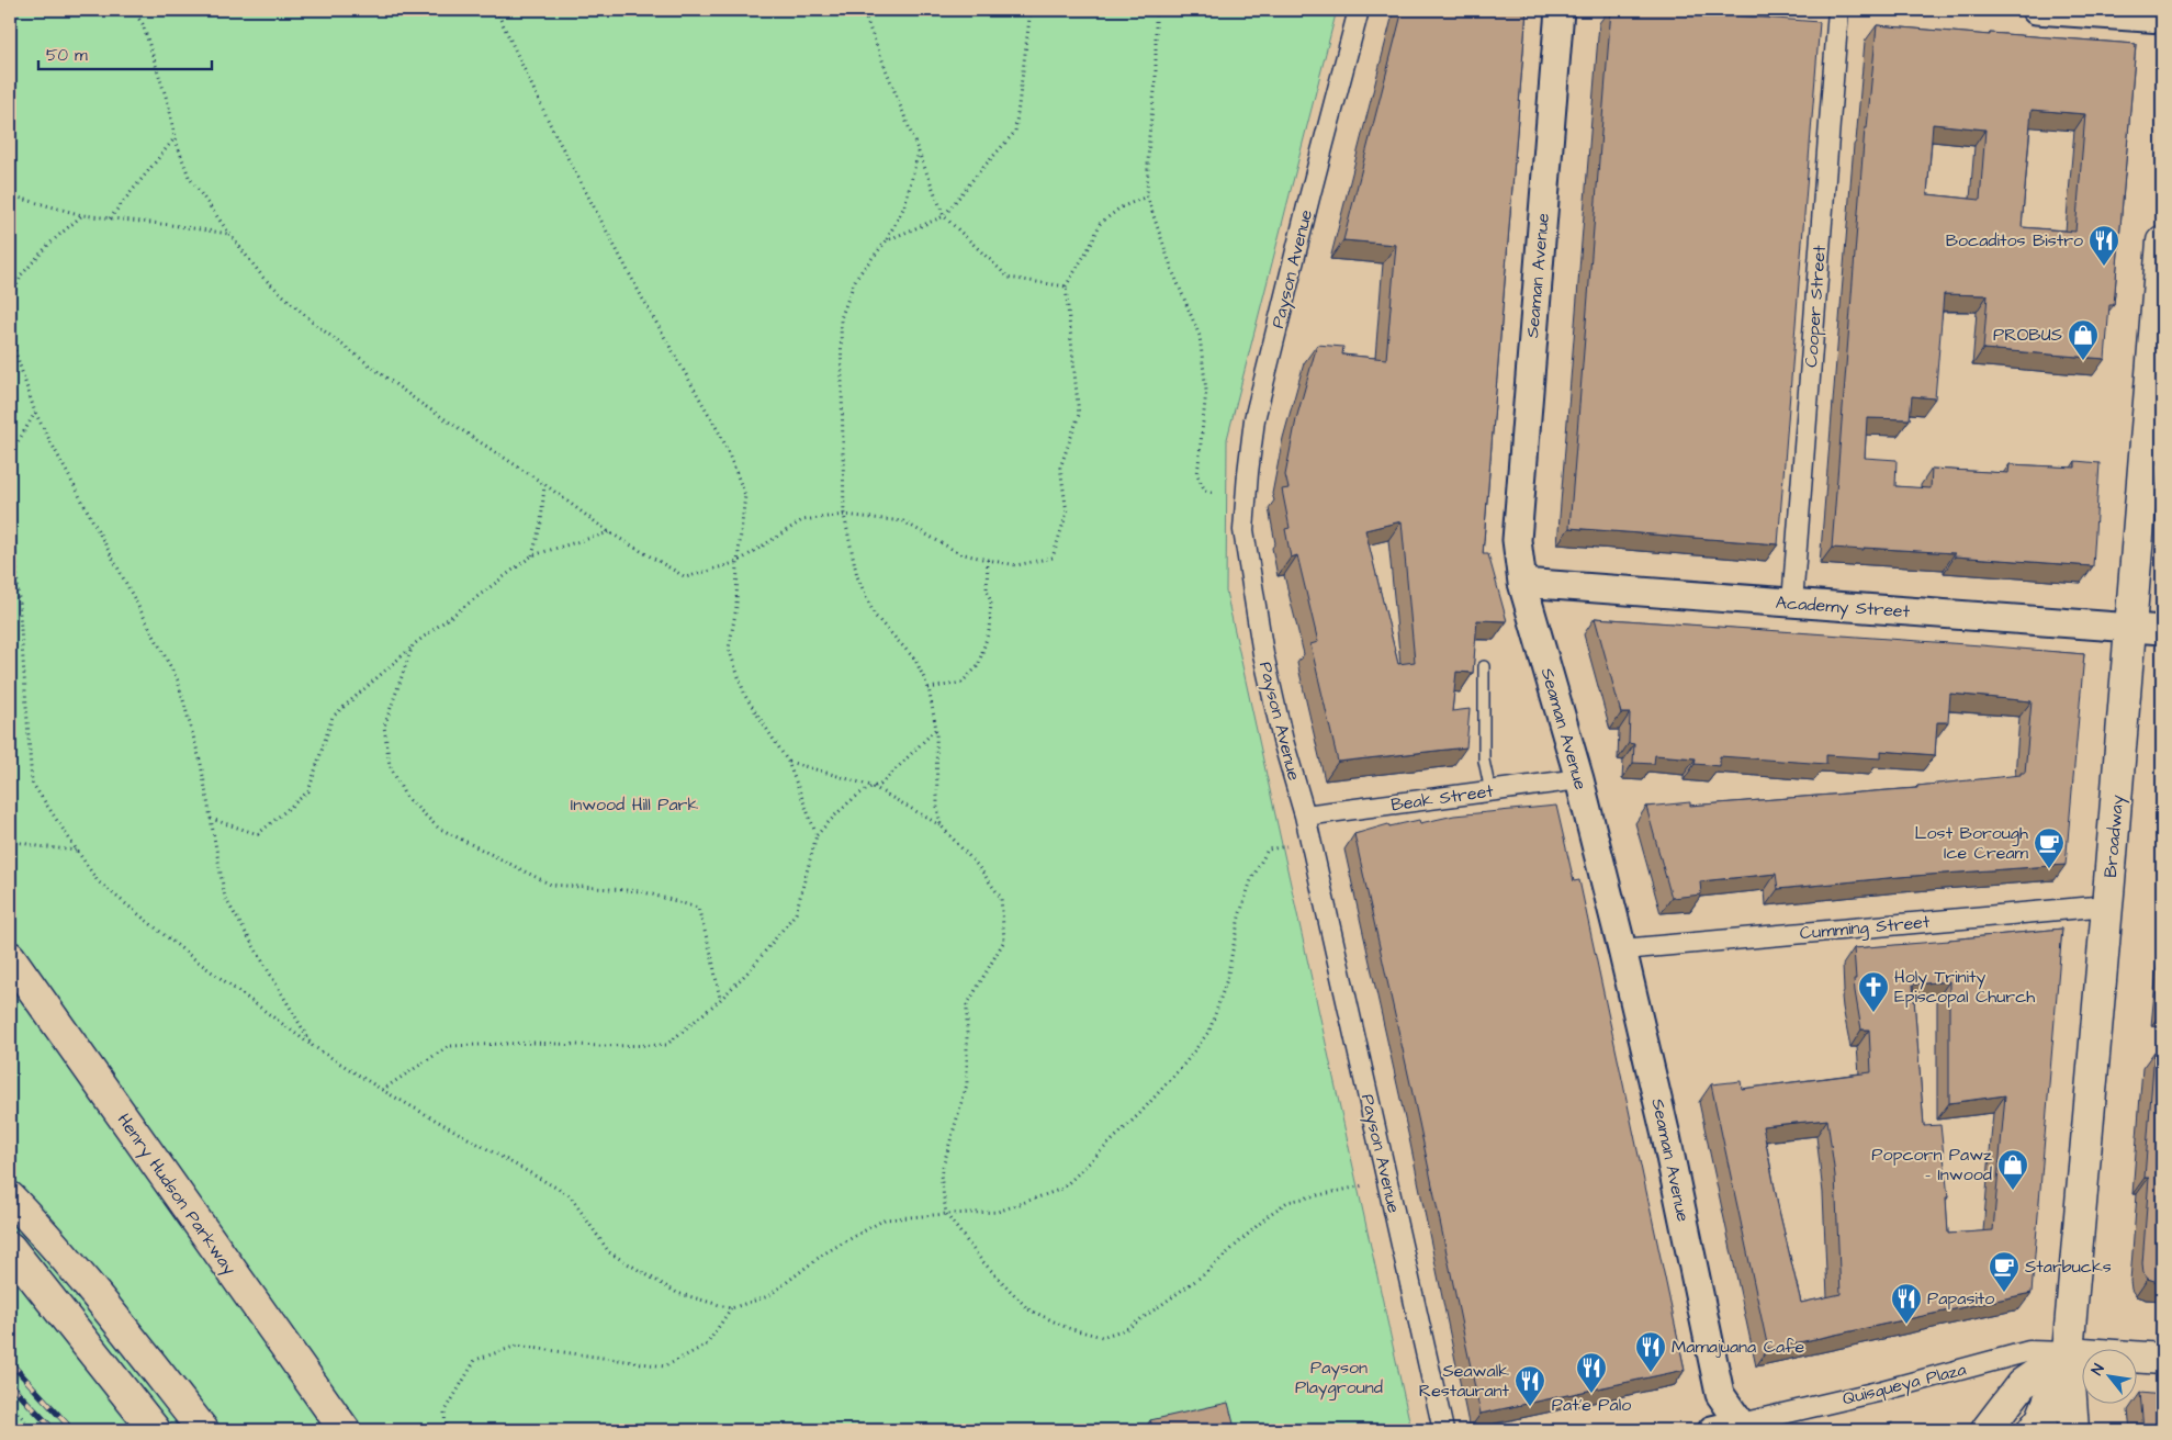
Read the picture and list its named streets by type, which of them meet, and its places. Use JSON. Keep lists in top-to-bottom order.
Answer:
{
  "streets": {
    "main road": ["Broadway", "Henry Hudson Parkway"],
    "street": [
      "Payson Avenue",
      "Seaman Avenue",
      "Cooper Street",
      "Academy Street",
      "Beak Street",
      "Cumming Street",
      "Quisqueya Plaza"
    ]
  },
  "crossings": [
    ["Payson Avenue", "Beak Street"],
    ["Seaman Avenue", "Academy Street"],
    ["Seaman Avenue", "Beak Street"],
    ["Seaman Avenue", "Cumming Street"],
    ["Seaman Avenue", "Quisqueya Plaza"],
    ["Cooper Street", "Academy Street"],
    ["Academy Street", "Broadway"],
    ["Broadway", "Cumming Street"],
    ["Broadway", "Quisqueya Plaza"]
  ],
  "parks": ["Inwood Hill Park", "Payson Playground"],
  "places": {
    "restaurant": [
      "Bocaditos Bistro",
      "Papasito",
      "Mamajuana Cafe",
      "Pat'e Palo",
      "Seawalk Restaurant"
    ],
    "shop": ["PROBUS", "Popcorn Pawz - Inwood"],
    "cafe": ["Lost Borough Ice Cream", "Starbucks"],
    "church": ["Holy Trinity Episcopal Church"]
  },
  "scale_bar": "50 m",
  "north": "top left"
}
